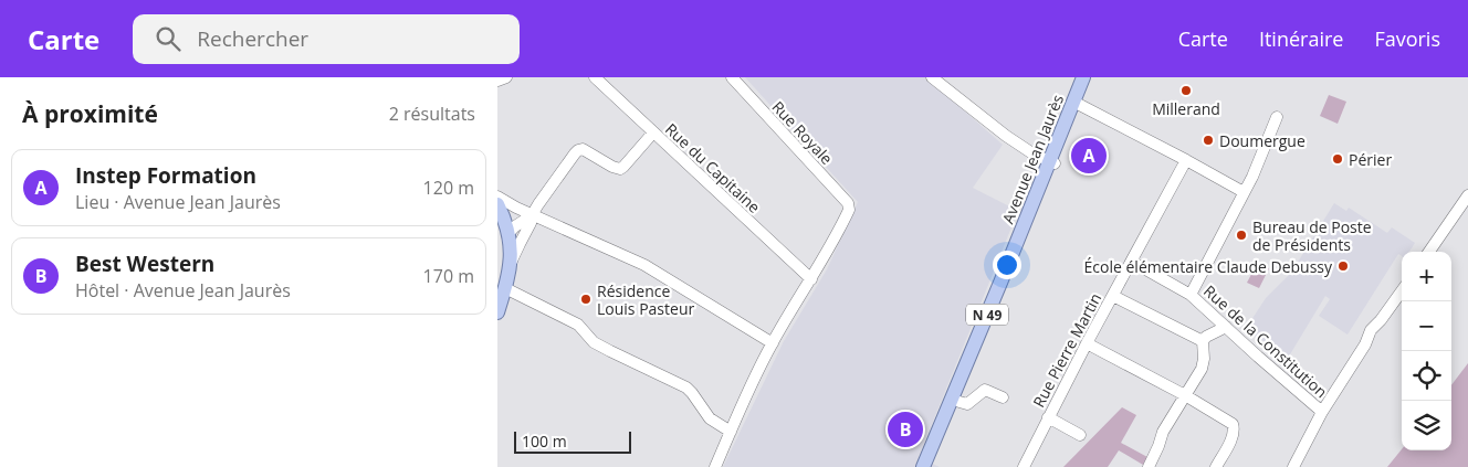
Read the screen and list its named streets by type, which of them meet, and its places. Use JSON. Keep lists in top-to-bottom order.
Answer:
{
  "streets": {
    "main road": ["Avenue Jean Jaurès", "N 49"],
    "street": [
      "Rue Royale",
      "Rue du Capitaine",
      "Rue de la Constitution",
      "Rue Pierre Martin"
    ]
  },
  "crossings": [
    ["Rue Royale", "Rue du Capitaine"],
    ["Rue de la Constitution", "Rue Pierre Martin"]
  ],
  "places": [
    "Millerand",
    "Doumergue",
    "Périer",
    "Bureau de Poste de Présidents",
    "École élémentaire Claude Debussy",
    "Résidence Louis Pasteur"
  ],
  "scale_bar": "100 m",
  "page": {
    "header": "Carte",
    "search": "Rechercher",
    "nav": ["Carte", "Itinéraire", "Favoris"],
    "heading": ["À proximité", "2 résultats"],
    "pins": ["A", "B"],
    "list": [
      {
        "mark": "A",
        "name": "Instep Formation",
        "note": "Lieu · Avenue Jean Jaurès",
        "value": "120 m"
      },
      {
        "mark": "B",
        "name": "Best Western",
        "note": "Hôtel · Avenue Jean Jaurès",
        "value": "170 m"
      }
    ],
    "map_buttons": ["+", "−"],
    "scale": "100 m"
  }
}
